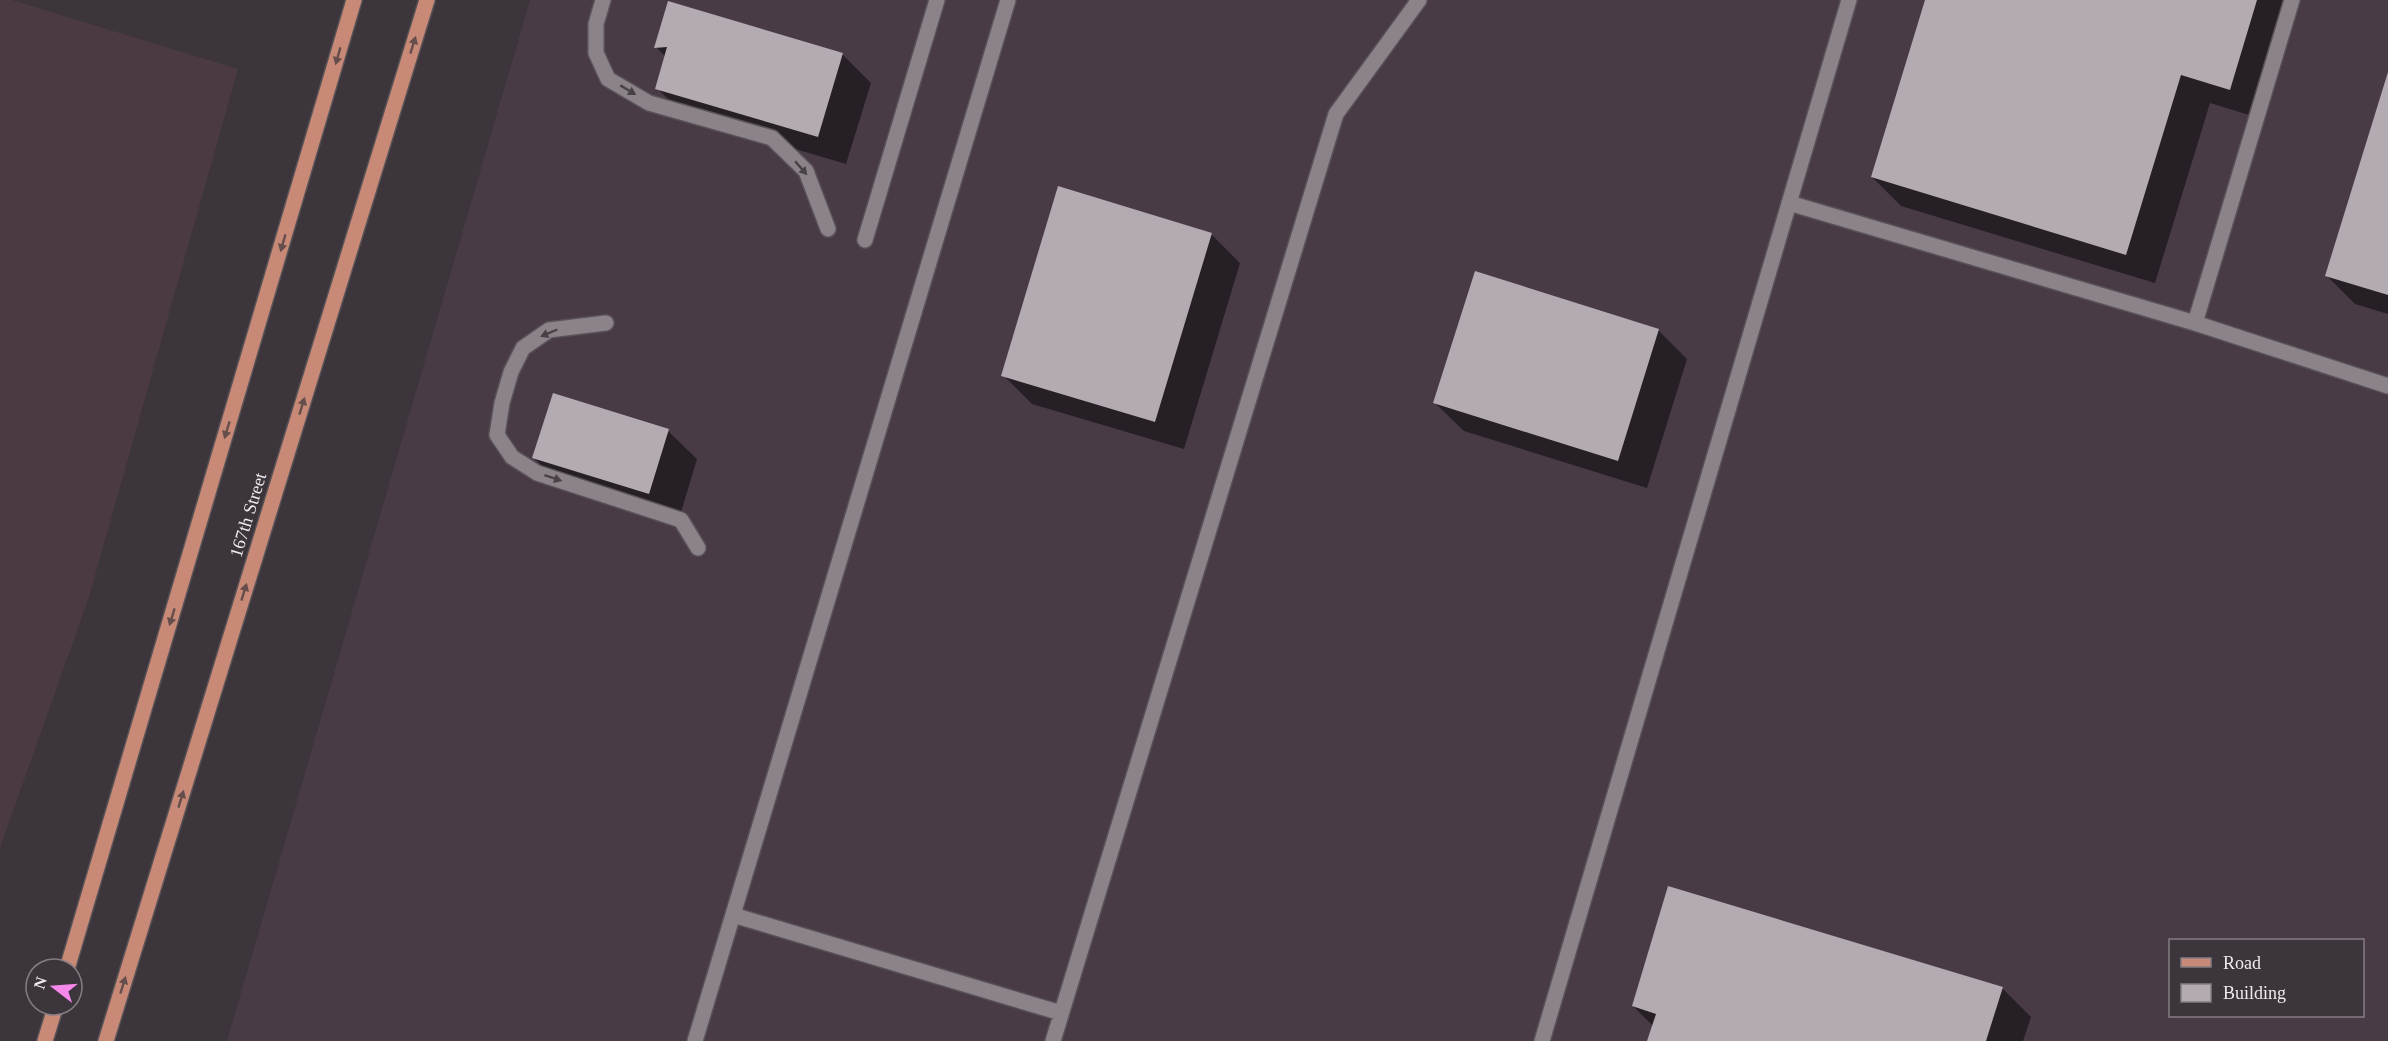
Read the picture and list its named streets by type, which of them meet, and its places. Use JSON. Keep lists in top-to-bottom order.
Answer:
{
  "streets": {
    "main road": ["167th Street"]
  },
  "legend": ["Road", "Building"],
  "north": "left"
}
